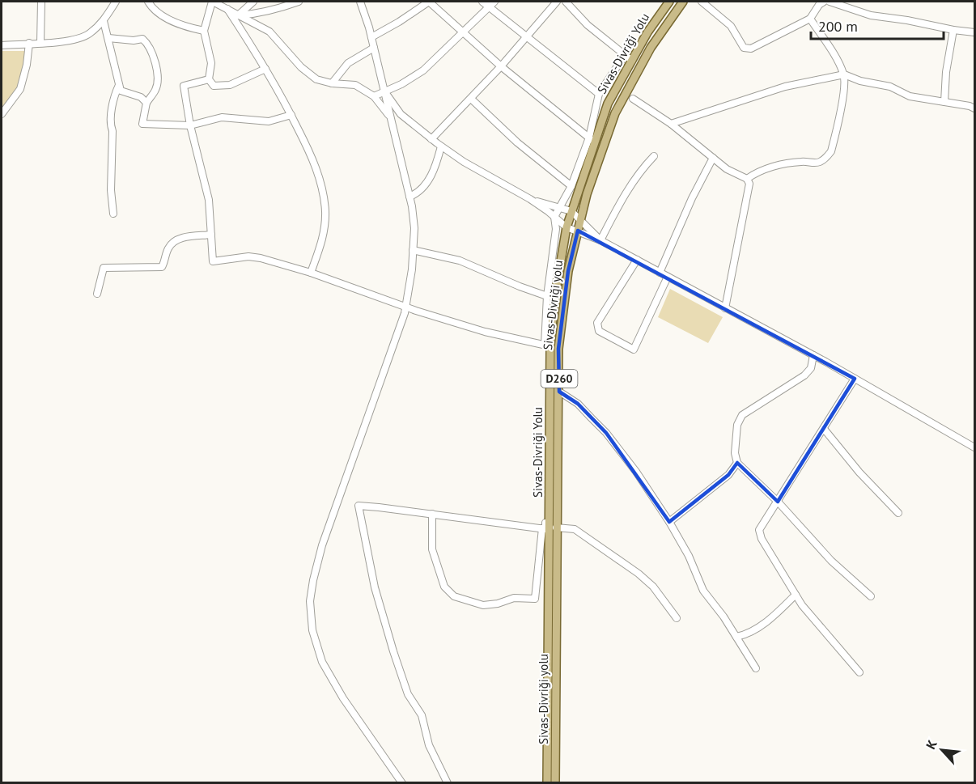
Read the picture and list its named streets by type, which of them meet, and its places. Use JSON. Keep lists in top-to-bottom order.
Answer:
{
  "streets": {
    "main road": ["Sivas-Divriği Yolu", "Sivas-Divriği yolu", "D260"]
  },
  "scale_bar": "200 m",
  "north": "top left"
}
